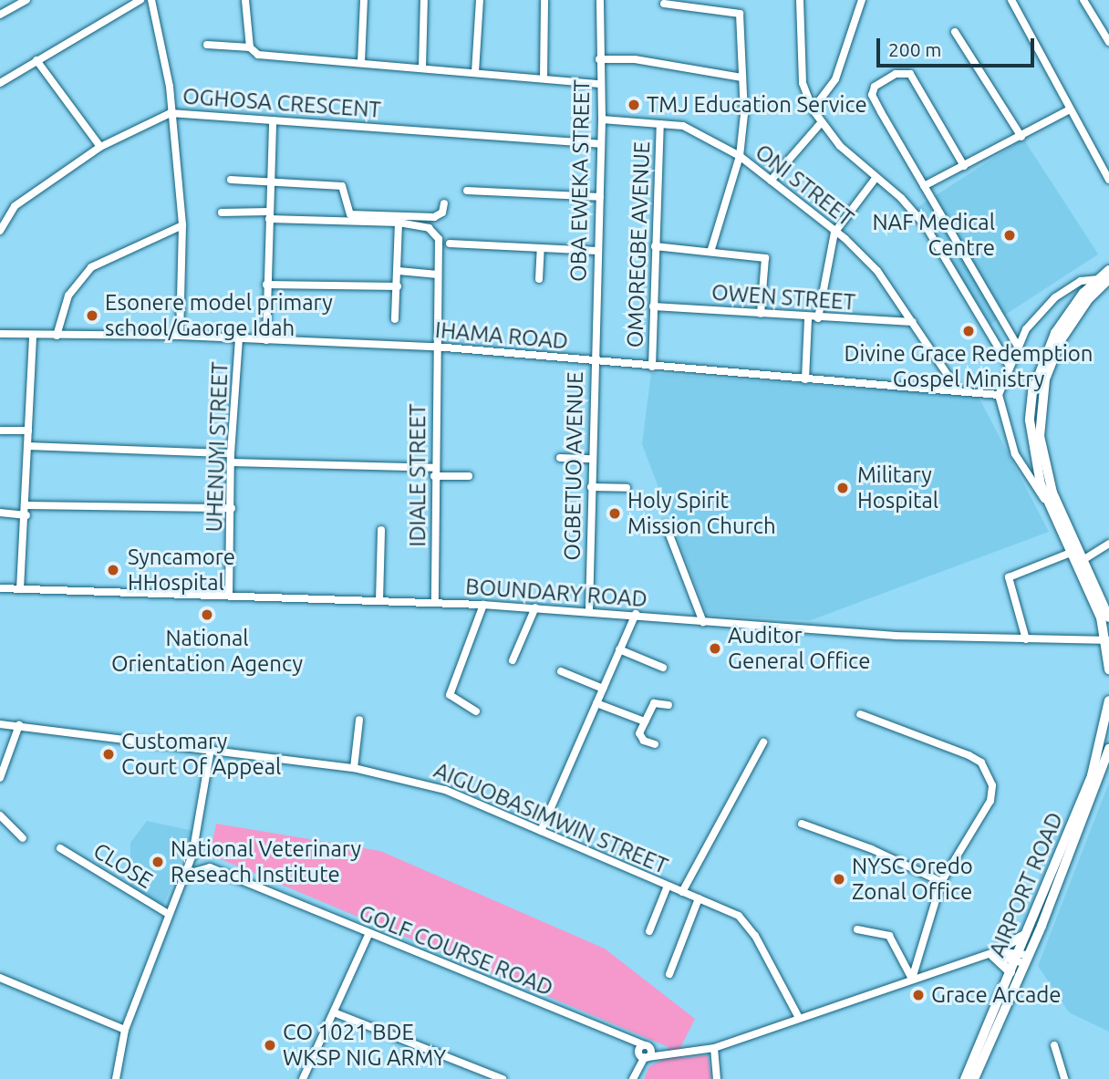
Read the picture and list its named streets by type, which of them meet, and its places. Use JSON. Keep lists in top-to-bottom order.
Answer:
{
  "streets": {
    "main road": ["AIRPORT ROAD"],
    "street": [
      "OGHOSA CRESCENT",
      "OBA EWEKA STREET",
      "ONI STREET",
      "OMOREGBE AVENUE",
      "OWEN STREET",
      "IHAMA ROAD",
      "UHENUYI STREET",
      "OGBETUO AVENUE",
      "IDIALE STREET",
      "BOUNDARY ROAD",
      "AIGUOBASIMWIN STREET",
      "CLOSE",
      "GOLF COURSE ROAD"
    ]
  },
  "crossings": [
    ["OGHOSA CRESCENT", "OBA EWEKA STREET"],
    ["OBA EWEKA STREET", "ONI STREET"],
    ["OBA EWEKA STREET", "IHAMA ROAD"],
    ["OBA EWEKA STREET", "OGBETUO AVENUE"],
    ["ONI STREET", "OMOREGBE AVENUE"],
    ["ONI STREET", "OWEN STREET"],
    ["ONI STREET", "IHAMA ROAD"],
    ["OMOREGBE AVENUE", "OWEN STREET"],
    ["OMOREGBE AVENUE", "IHAMA ROAD"],
    ["IHAMA ROAD", "UHENUYI STREET"],
    ["IHAMA ROAD", "OGBETUO AVENUE"],
    ["IHAMA ROAD", "IDIALE STREET"],
    ["UHENUYI STREET", "BOUNDARY ROAD"],
    ["OGBETUO AVENUE", "BOUNDARY ROAD"],
    ["IDIALE STREET", "BOUNDARY ROAD"]
  ],
  "places": [
    "TMJ Education Service",
    "NAF Medical Centre",
    "Esonere model primary school/Gaorge Idah",
    "Divine Grace Redemption Gospel Ministry",
    "Military Hospital",
    "Holy Spirit Mission Church",
    "Syncamore HHospital",
    "National Orientation Agency",
    "Auditor General Office",
    "Customary Court Of Appeal",
    "National Veterinary Reseach Institute",
    "NYSC Oredo Zonal Office",
    "Grace Arcade",
    "CO 1021 BDE WKSP NIG ARMY"
  ],
  "scale_bar": "200 m"
}
